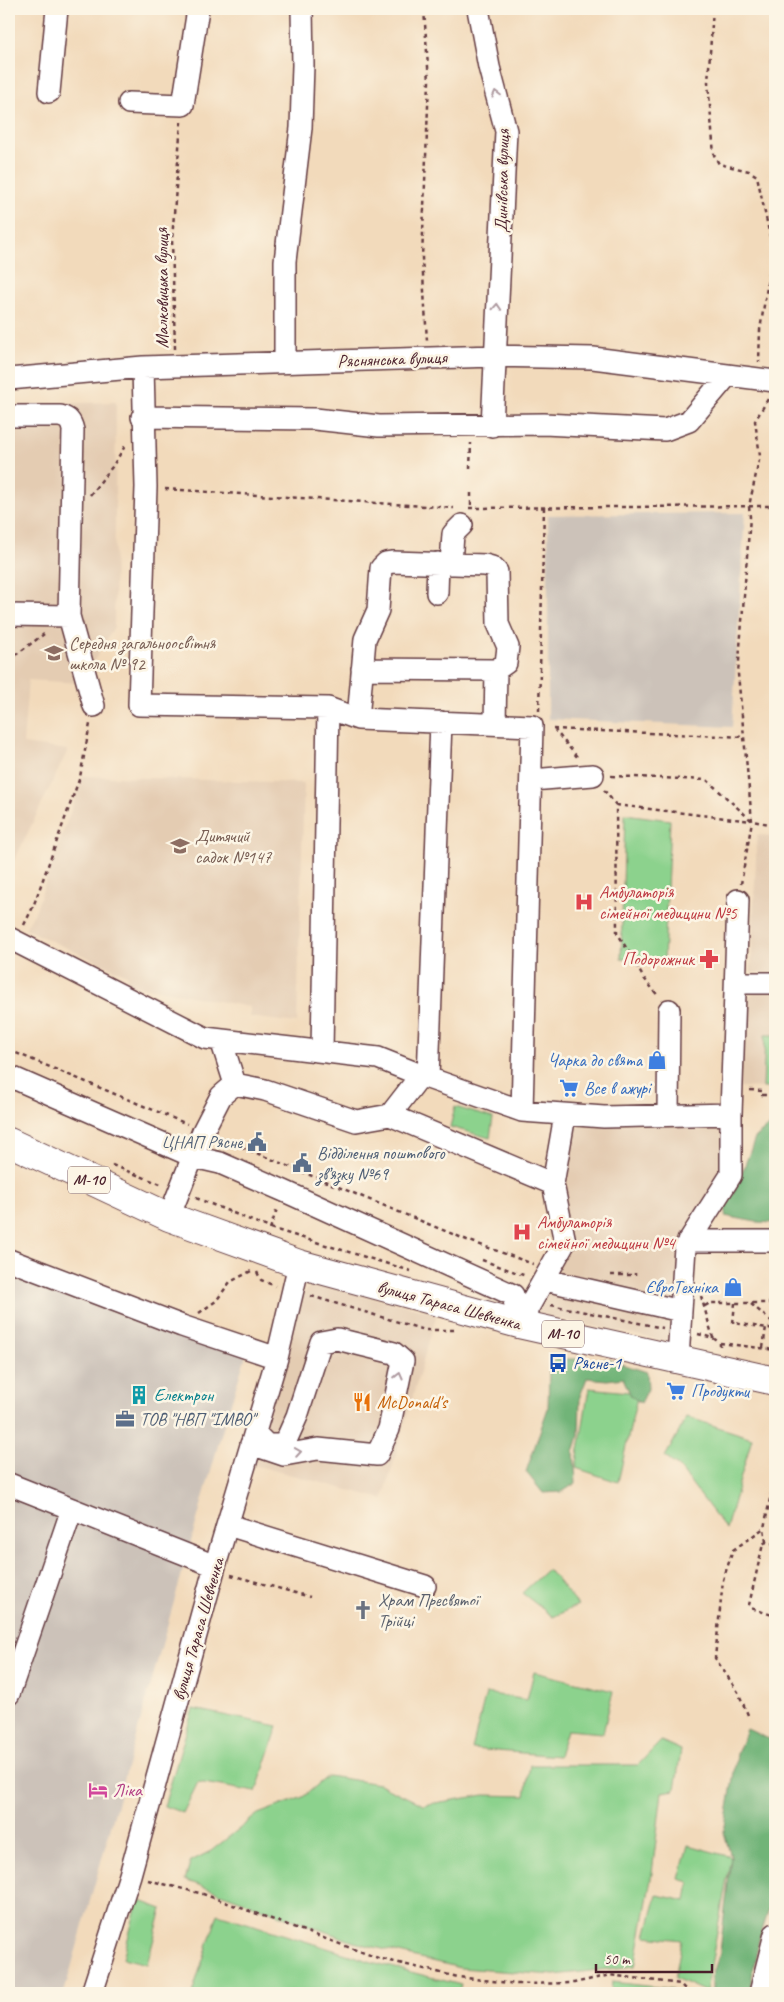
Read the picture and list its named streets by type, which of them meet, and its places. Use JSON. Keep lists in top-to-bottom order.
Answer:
{
  "streets": {
    "main road": ["М-10", "вулиця Тараса Шевченка"],
    "street": ["Динівська вулиця", "Ряснянська вулиця"],
    "path": ["Малковицька вулиця"]
  },
  "crossings": [
    ["Динівська вулиця", "Ряснянська вулиця"],
    ["Малковицька вулиця", "Ряснянська вулиця"]
  ],
  "one_way": ["Динівська вулиця"],
  "places": {
    "school or university": ["Середня загальноосвітня школа № 92", "Дитячий садок №147"],
    "hospital": ["Амбулаторія сімейної медицини №5", "Амбулаторія сімейної медицини №4"],
    "pharmacy": ["Подорожник"],
    "shop": ["Чарка до свята", "ЄвроТехніка"],
    "supermarket": ["Все в ажурі", "Продукти"],
    "public building": ["ЦНАП Рясне", "Відділення поштового зв’язку №69"],
    "bus stop": ["Рясне-1"],
    "building": ["Електрон"],
    "restaurant": ["McDonald's"],
    "office": ["ТОВ \"НВП \"ІМВО\""],
    "church": ["Храм Пресвятої Трійці"],
    "hotel": ["Ліка"]
  },
  "scale_bar": "50 m"
}
